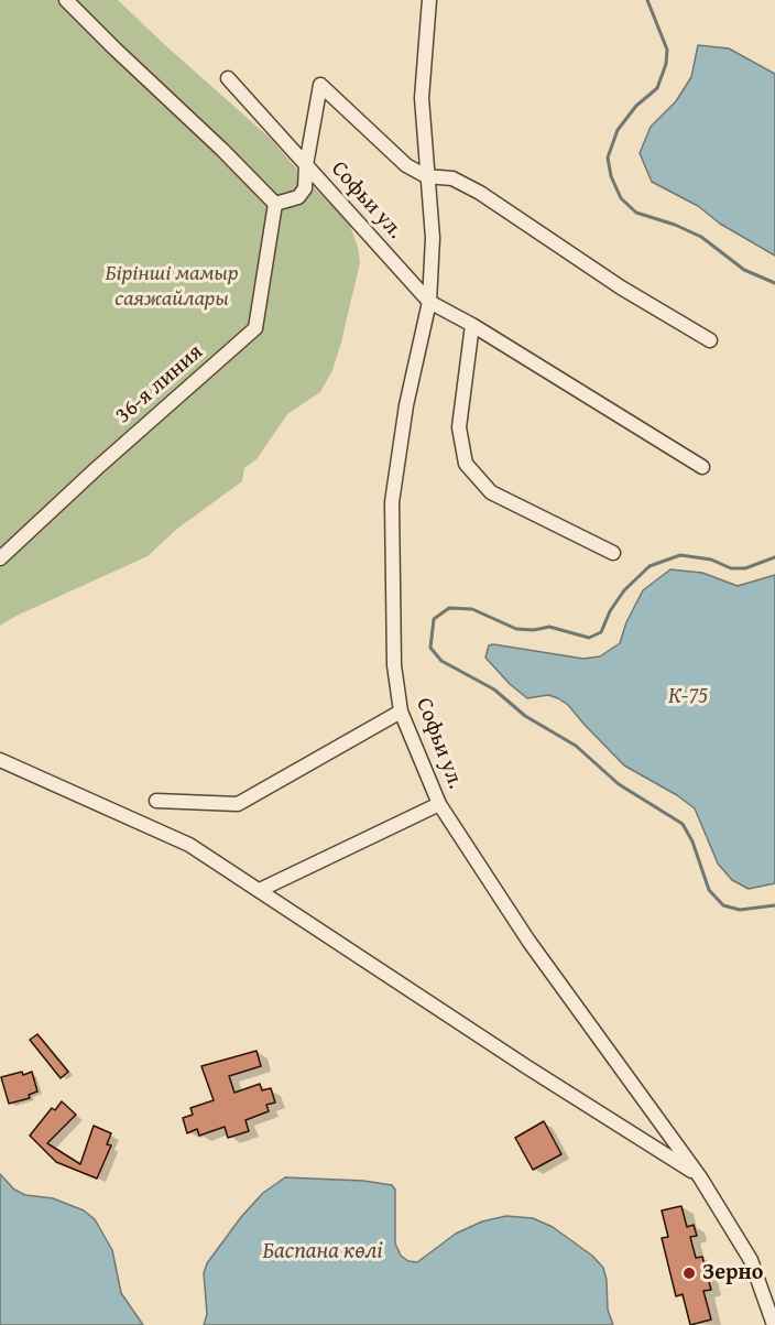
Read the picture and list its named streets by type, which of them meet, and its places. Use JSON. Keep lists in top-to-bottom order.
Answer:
{
  "streets": {
    "street": ["Софьи ул.", "36-я линия"]
  },
  "water": ["К-75", "Баспана көлі"],
  "parks": ["Бірінші мамыр саяжайлары"],
  "places": ["Зерно"]
}
